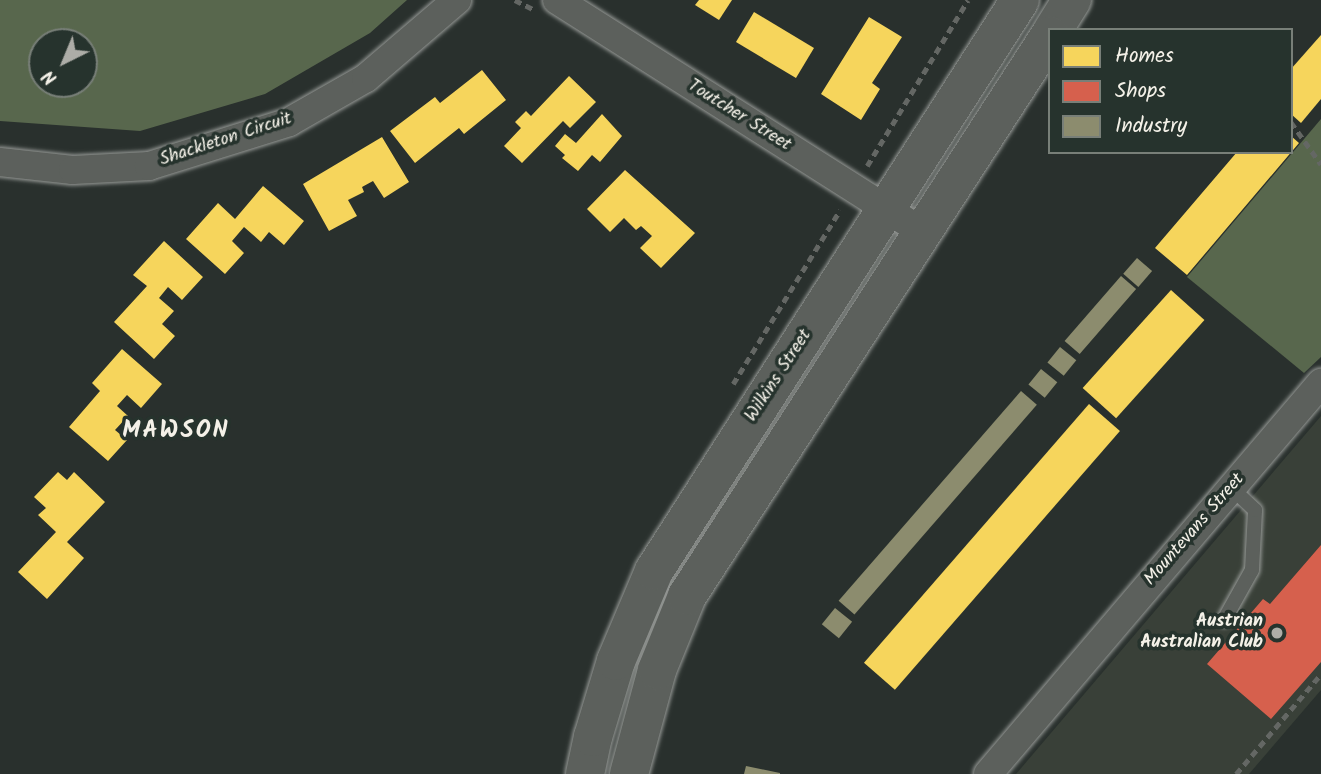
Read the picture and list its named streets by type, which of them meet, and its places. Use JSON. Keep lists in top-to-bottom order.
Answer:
{
  "streets": {
    "street": [
      "Toutcher Street",
      "Shackleton Circuit",
      "Wilkins Street",
      "Mountevans Street"
    ]
  },
  "crossings": [
    ["Toutcher Street", "Wilkins Street"]
  ],
  "districts": ["MAWSON"],
  "places": ["Austrian Australian Club"],
  "legend": ["Homes", "Shops", "Industry"],
  "north": "bottom left"
}
